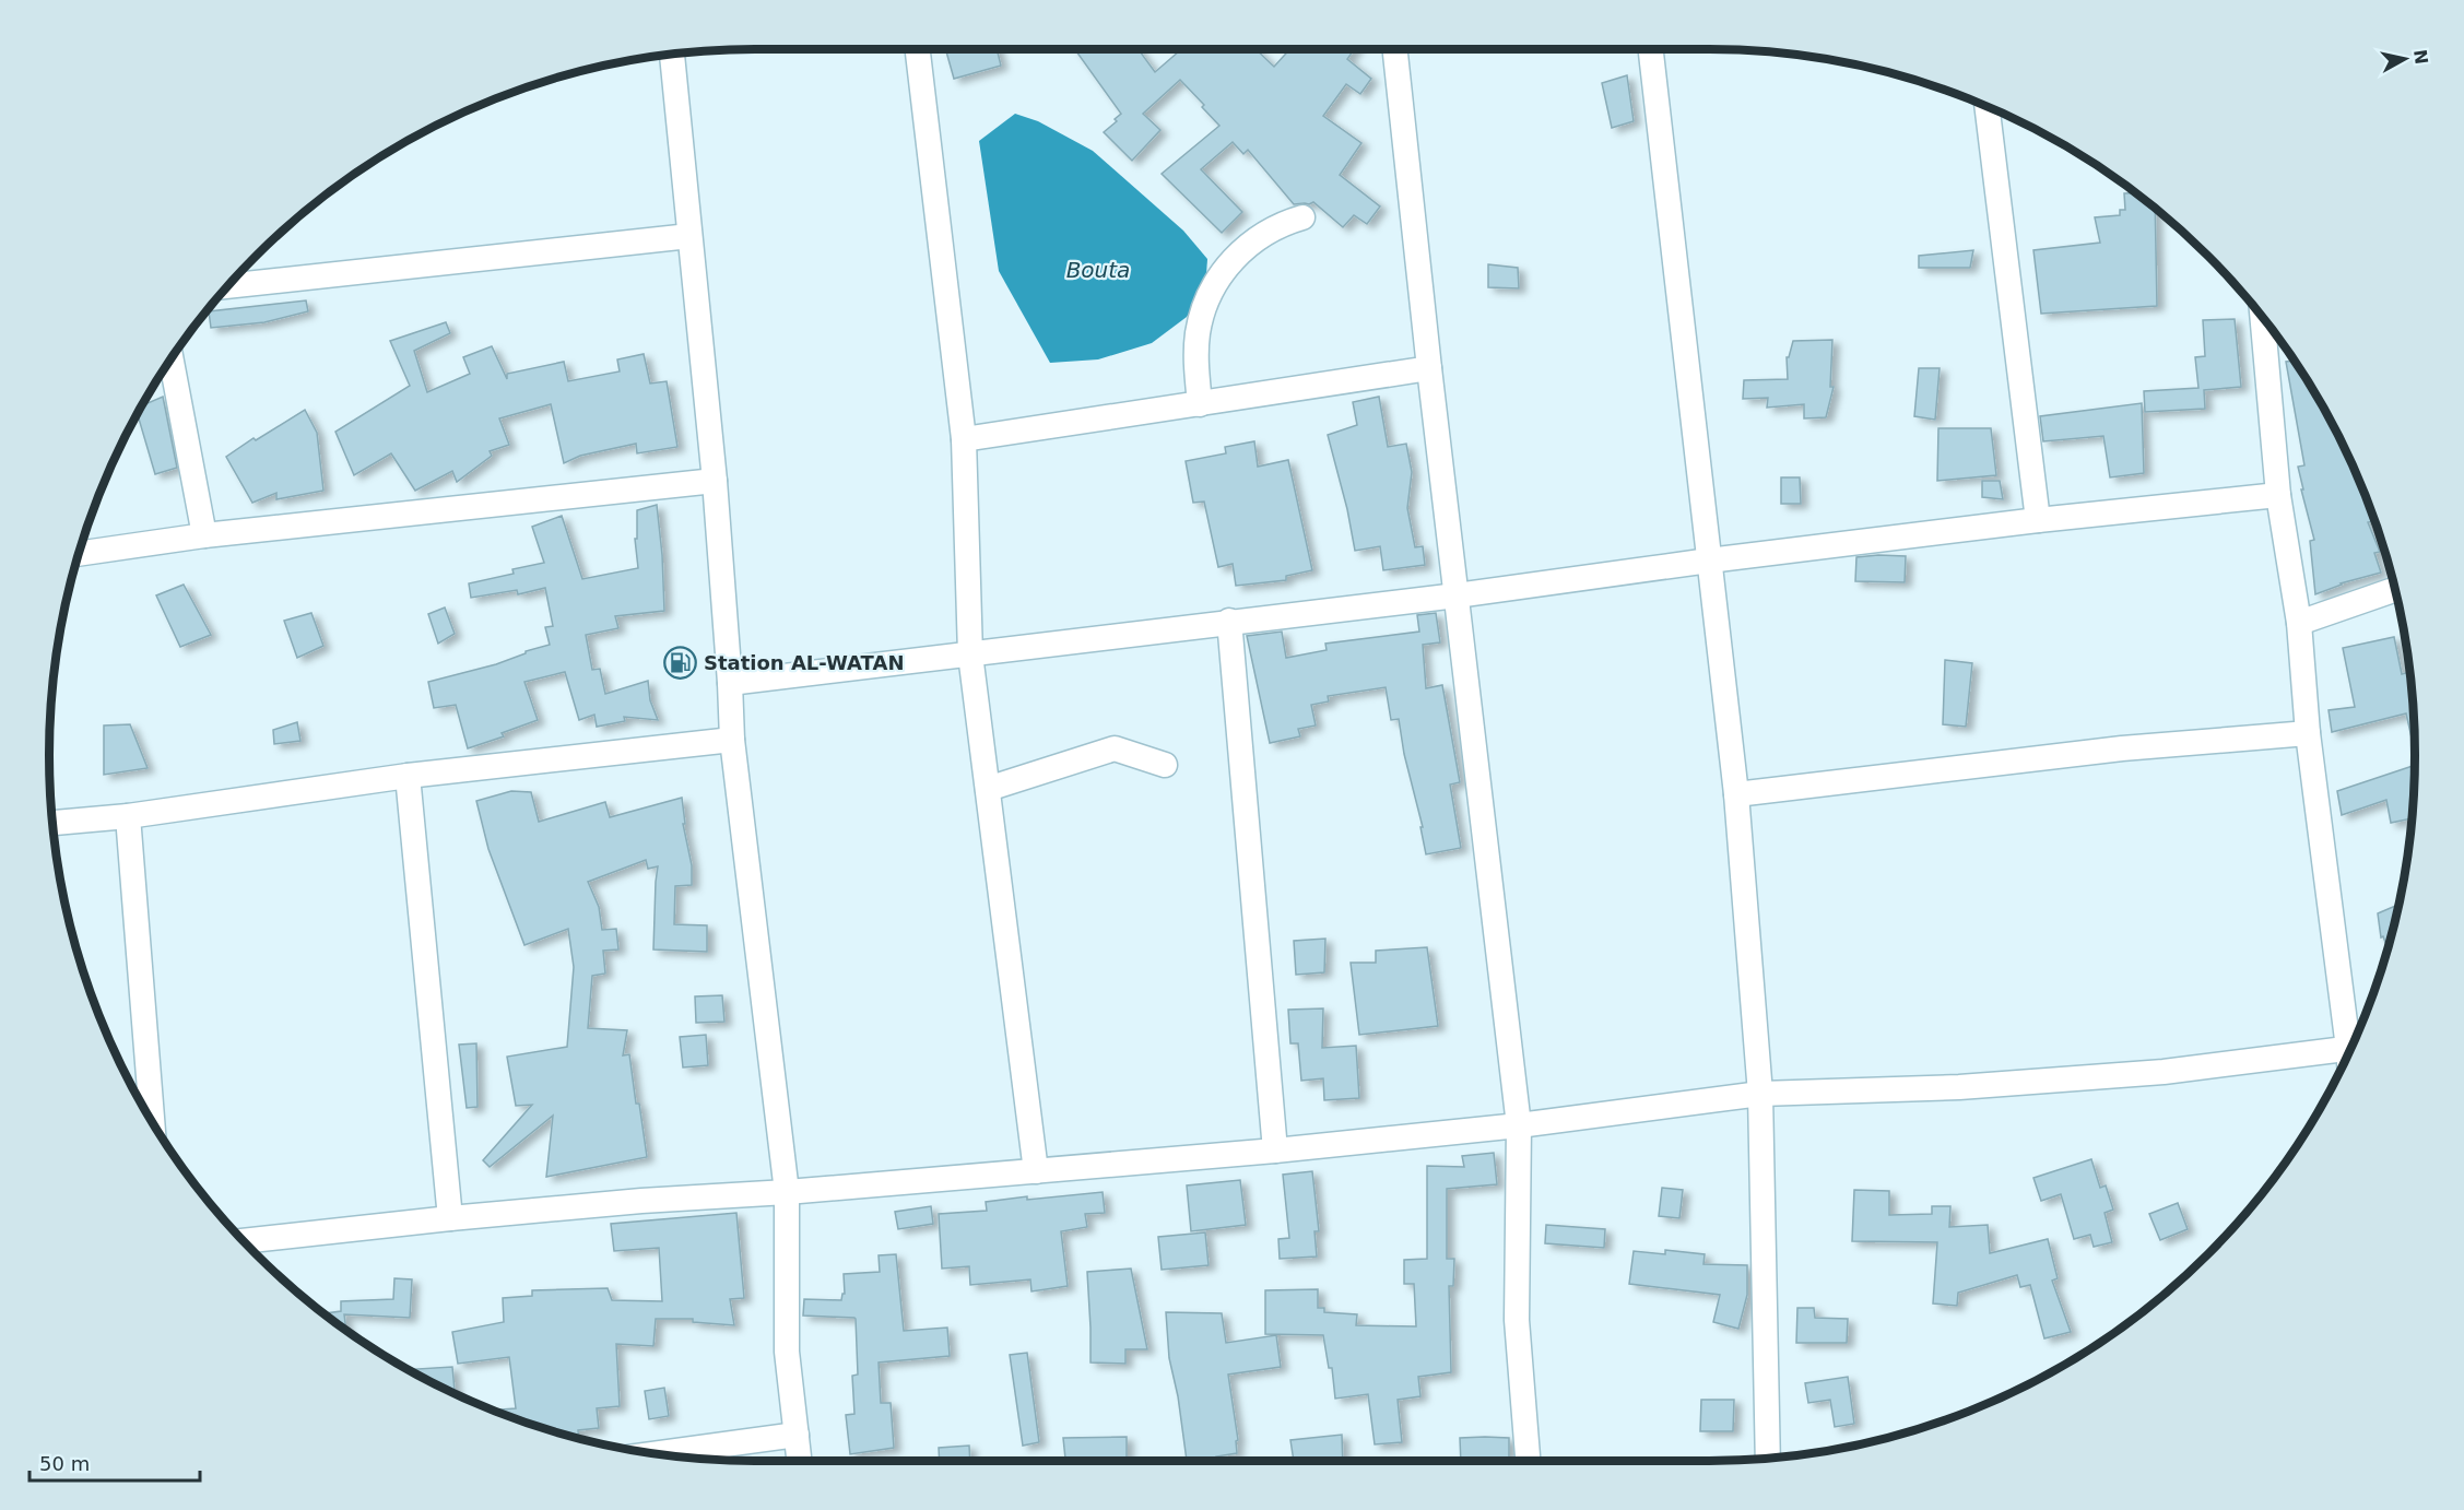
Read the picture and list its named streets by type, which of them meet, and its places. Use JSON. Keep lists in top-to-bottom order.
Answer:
{
  "water": ["Bouta"],
  "places": {
    "fuel station": ["Station AL-WATAN"]
  },
  "scale_bar": "50 m",
  "north": "right"
}
